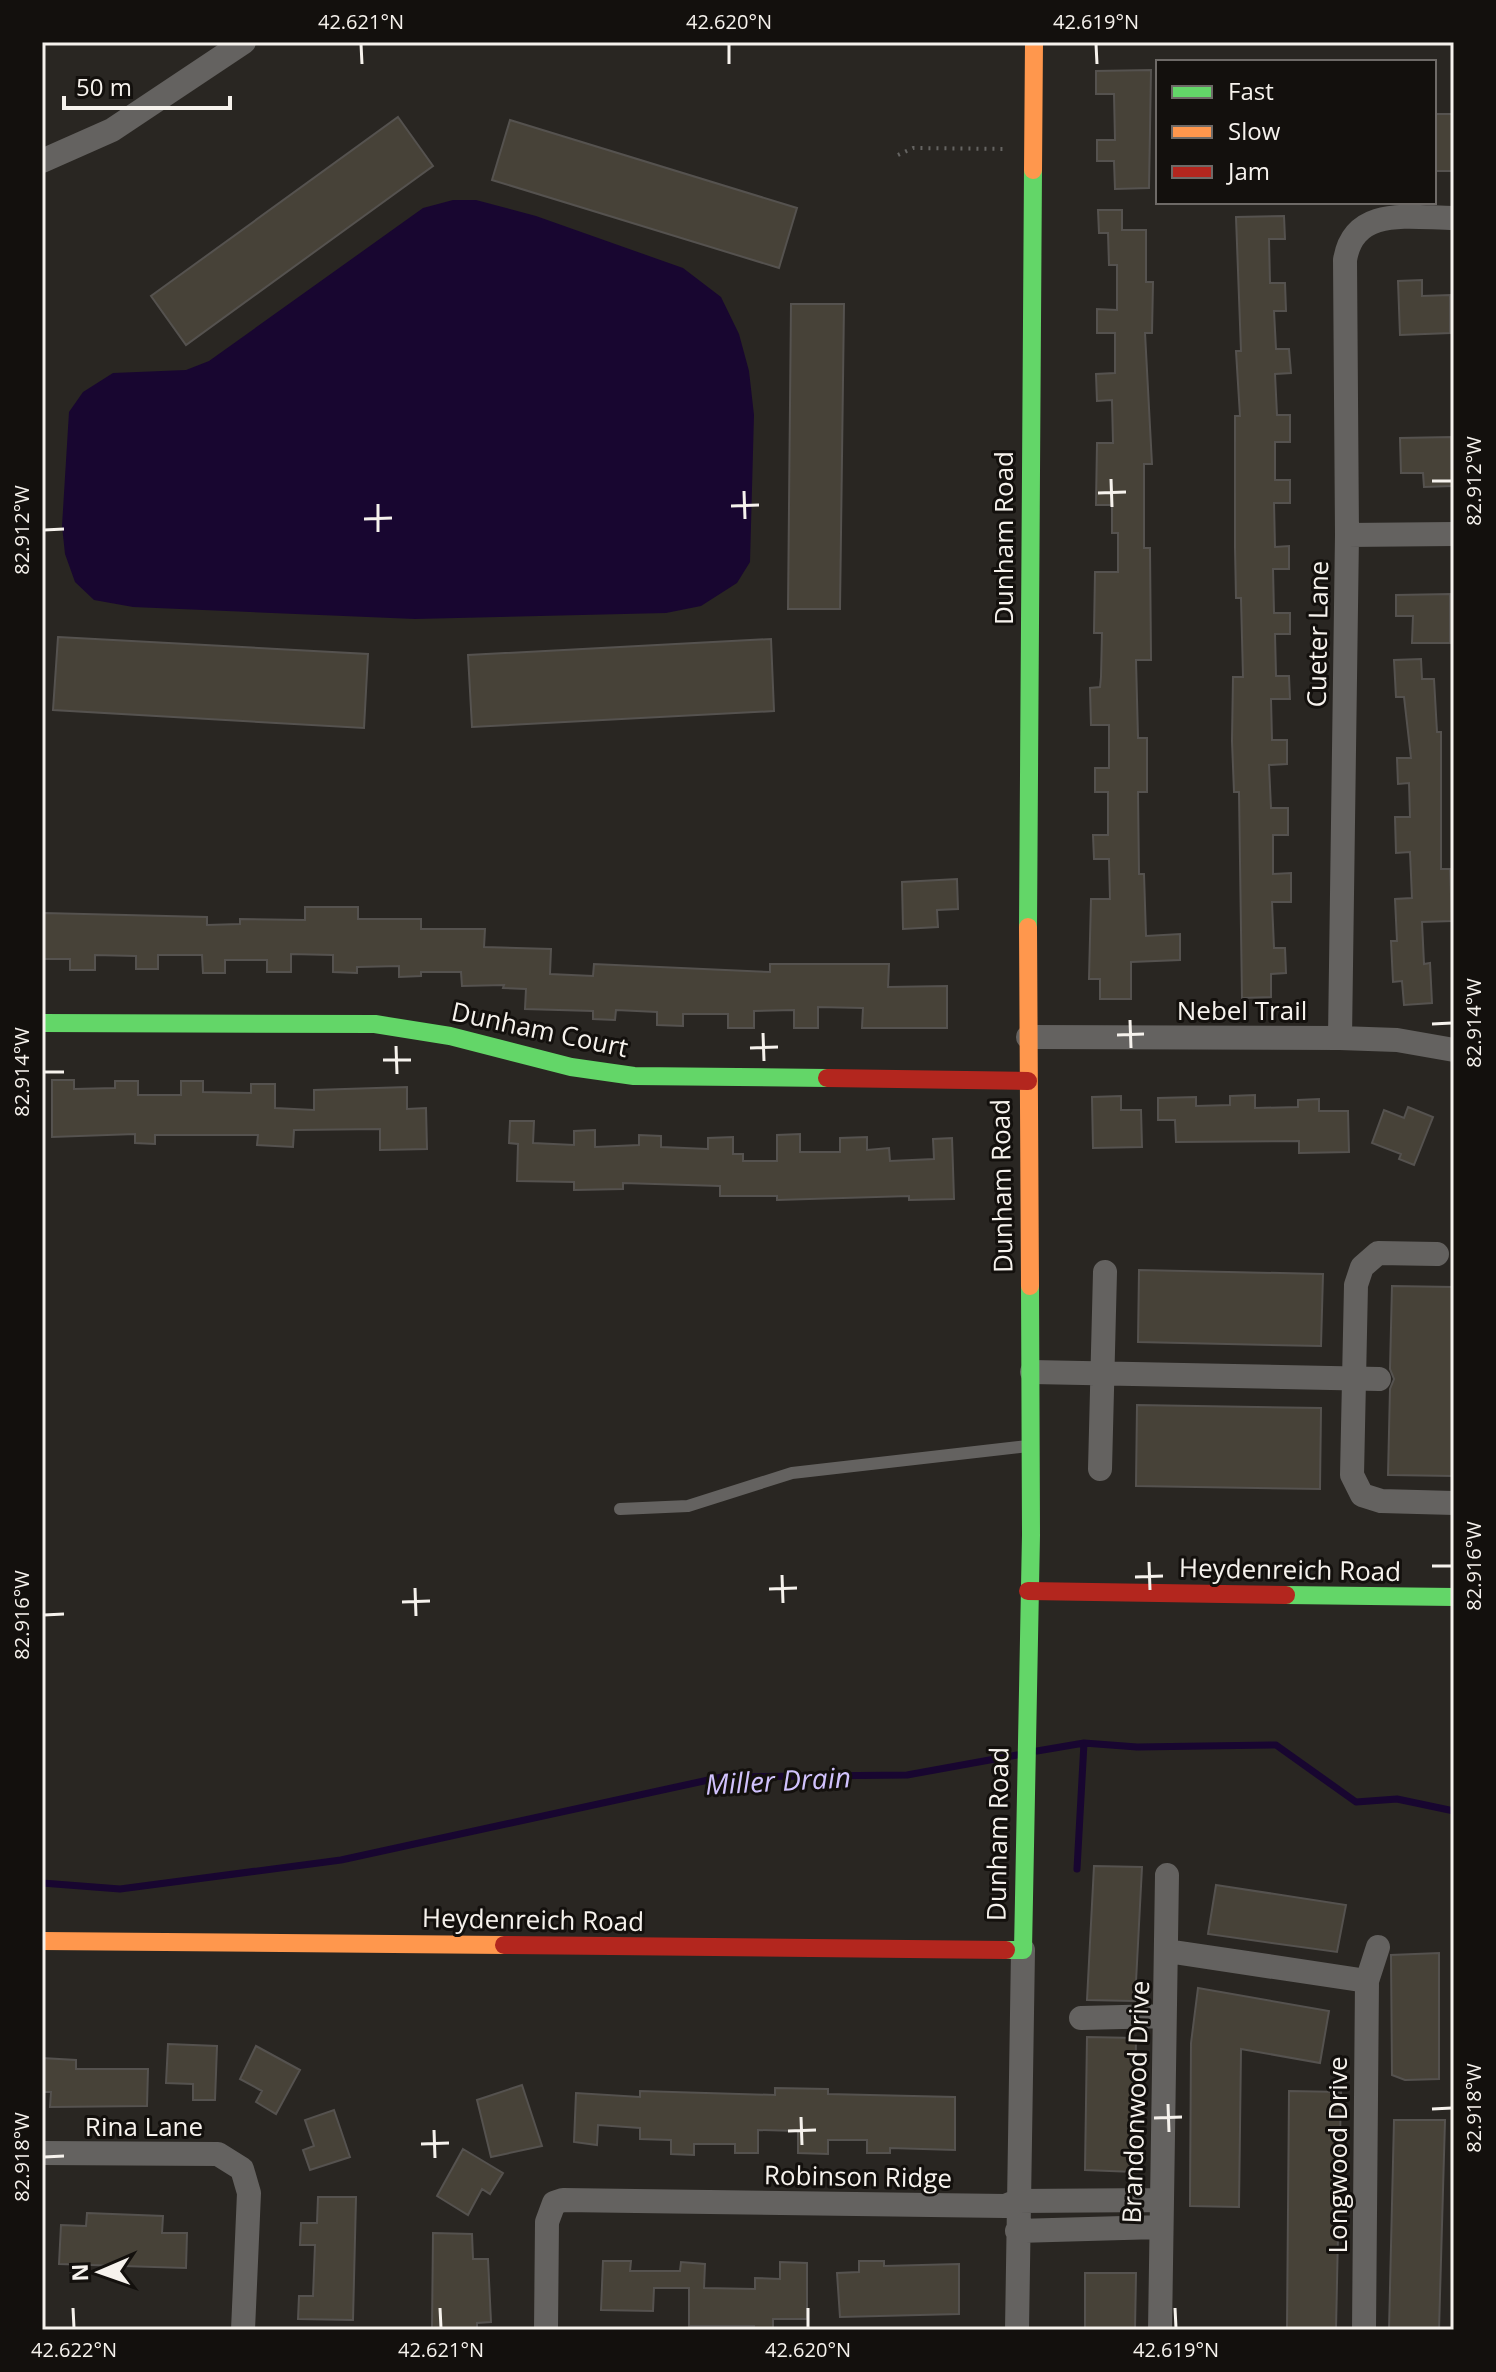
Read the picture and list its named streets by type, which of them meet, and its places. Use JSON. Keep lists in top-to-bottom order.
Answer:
{
  "streets": {
    "street": [
      "Dunham Road",
      "Cueter Lane",
      "Nebel Trail",
      "Dunham Court",
      "Heydenreich Road",
      "Brandonwood Drive",
      "Rina Lane",
      "Longwood Drive",
      "Robinson Ridge"
    ]
  },
  "crossings": [
    ["Dunham Road", "Nebel Trail"],
    ["Dunham Road", "Dunham Court"],
    ["Dunham Road", "Heydenreich Road"],
    ["Dunham Road", "Robinson Ridge"],
    ["Cueter Lane", "Nebel Trail"],
    ["Brandonwood Drive", "Robinson Ridge"]
  ],
  "water": ["Miller Drain"],
  "legend": ["Fast", "Slow", "Jam"],
  "scale_bar": "50 m",
  "north": "left",
  "coordinates": [
    "42.621°N",
    "42.620°N",
    "42.619°N",
    "82.912°W",
    "82.914°W",
    "82.916°W",
    "82.918°W",
    "42.622°N"
  ]
}
